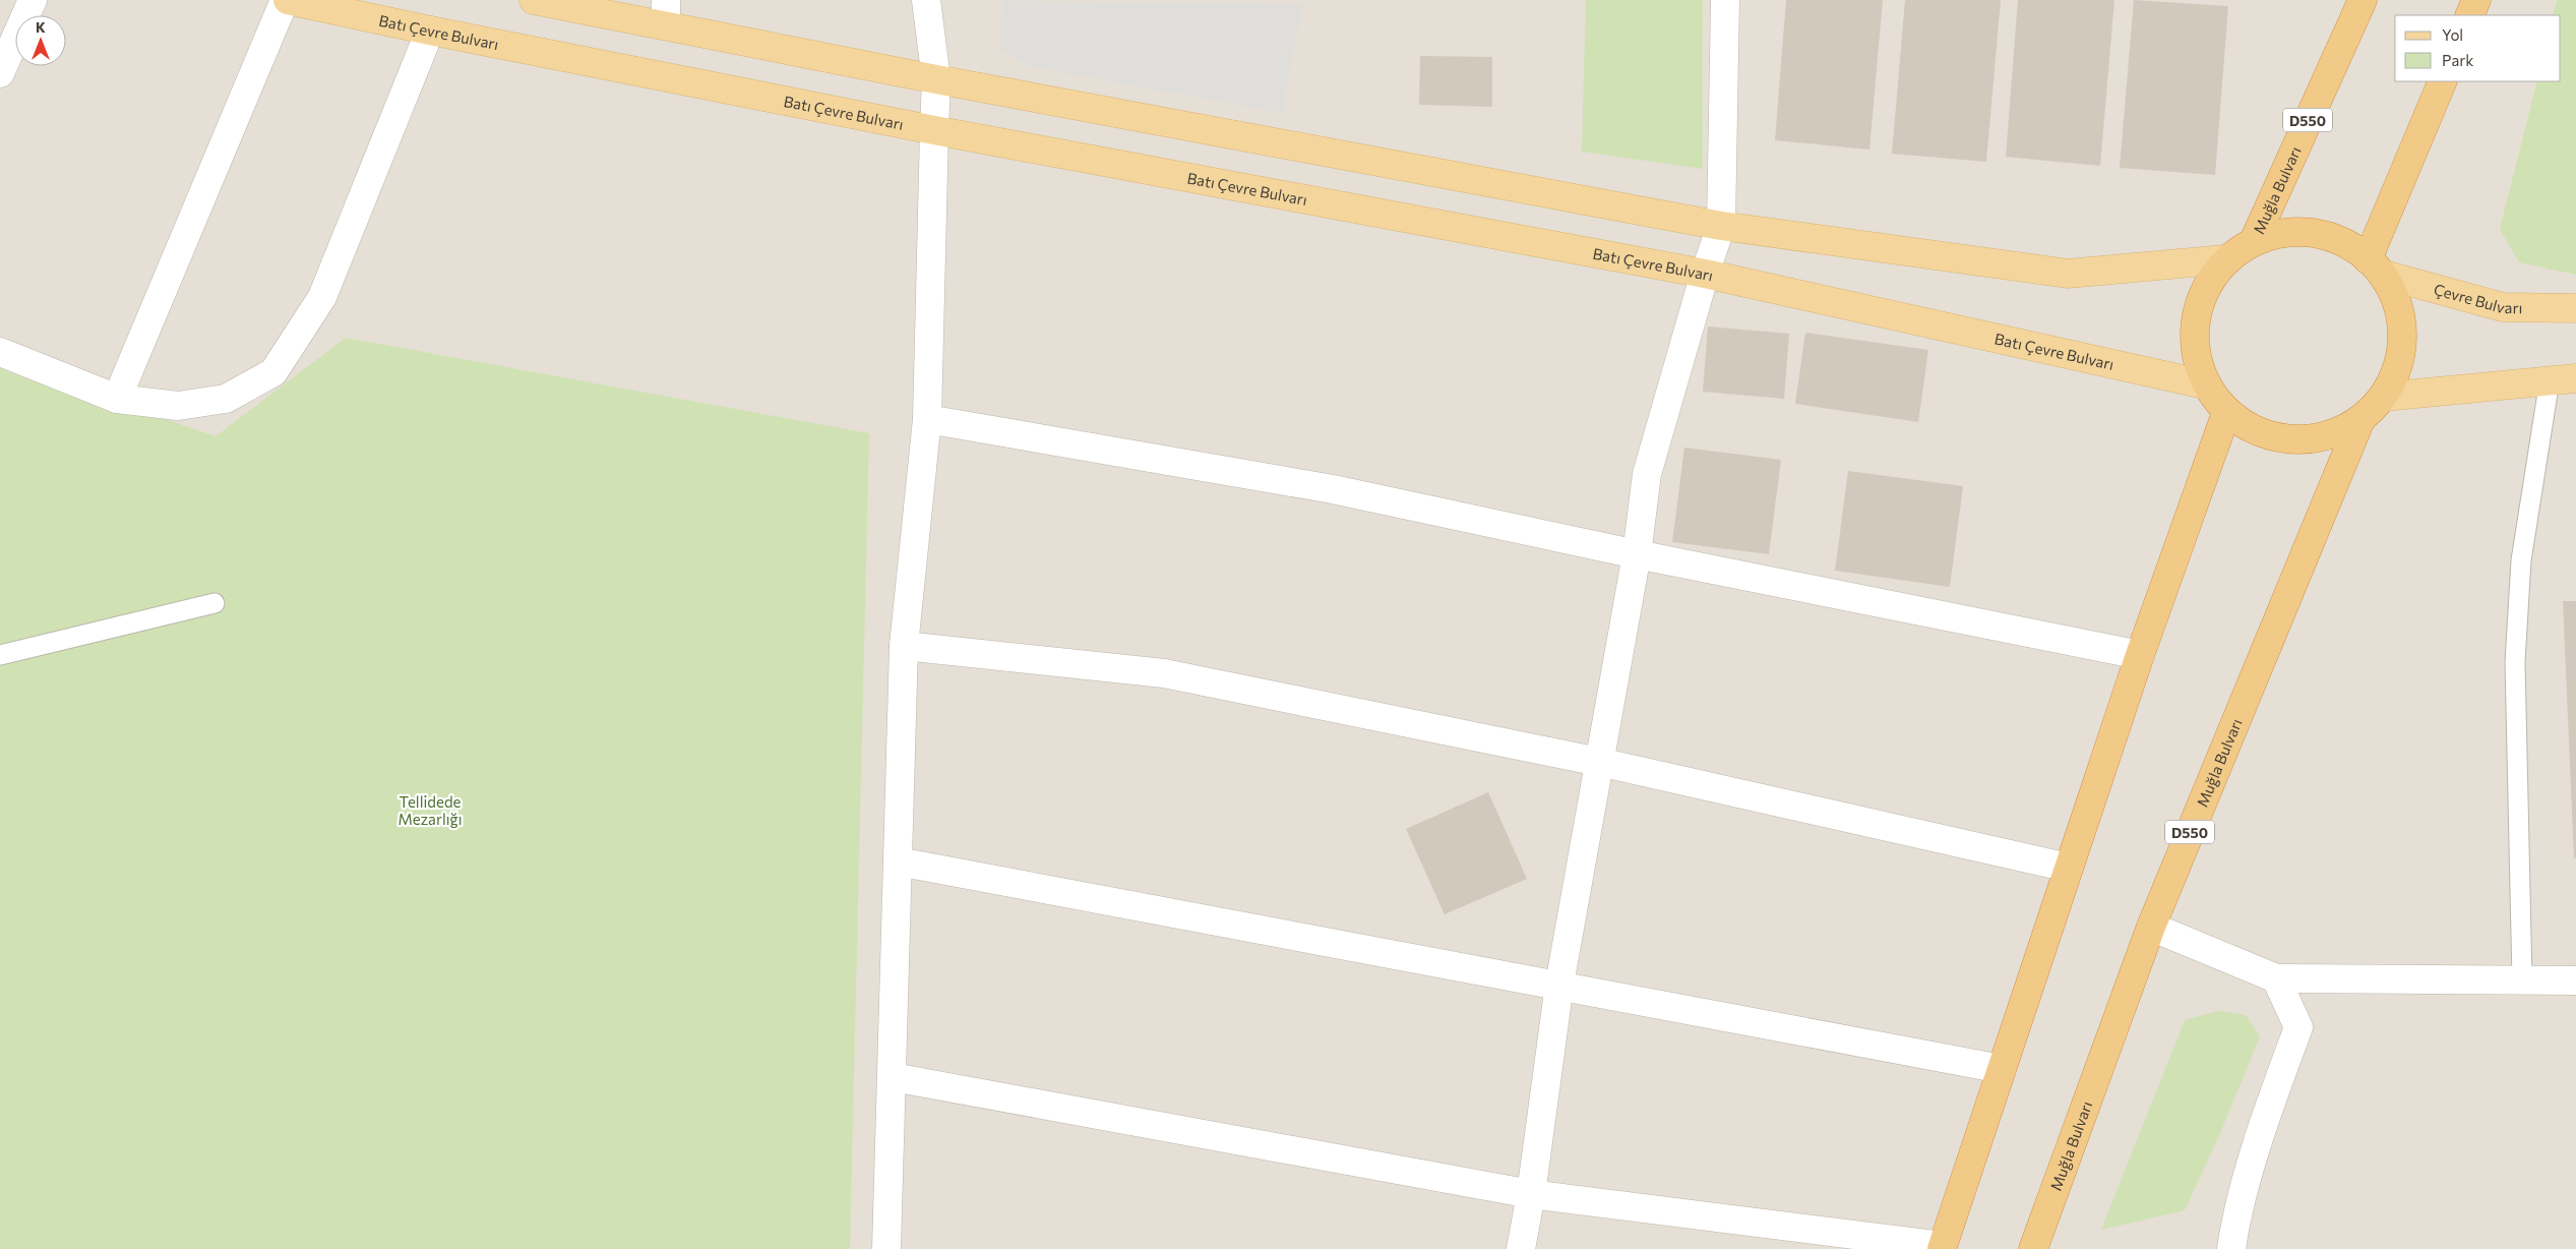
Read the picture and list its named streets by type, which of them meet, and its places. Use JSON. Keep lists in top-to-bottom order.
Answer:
{
  "streets": {
    "highway": ["D550", "Muğla Bulvarı"],
    "main road": ["Batı Çevre Bulvarı", "Çevre Bulvarı"]
  },
  "crossings": [
    ["Batı Çevre Bulvarı", "D550"],
    ["D550", "Muğla Bulvarı"],
    ["D550", "Çevre Bulvarı"]
  ],
  "parks": ["Tellidede Mezarlığı"],
  "legend": ["Yol", "Park"],
  "north": "top"
}
